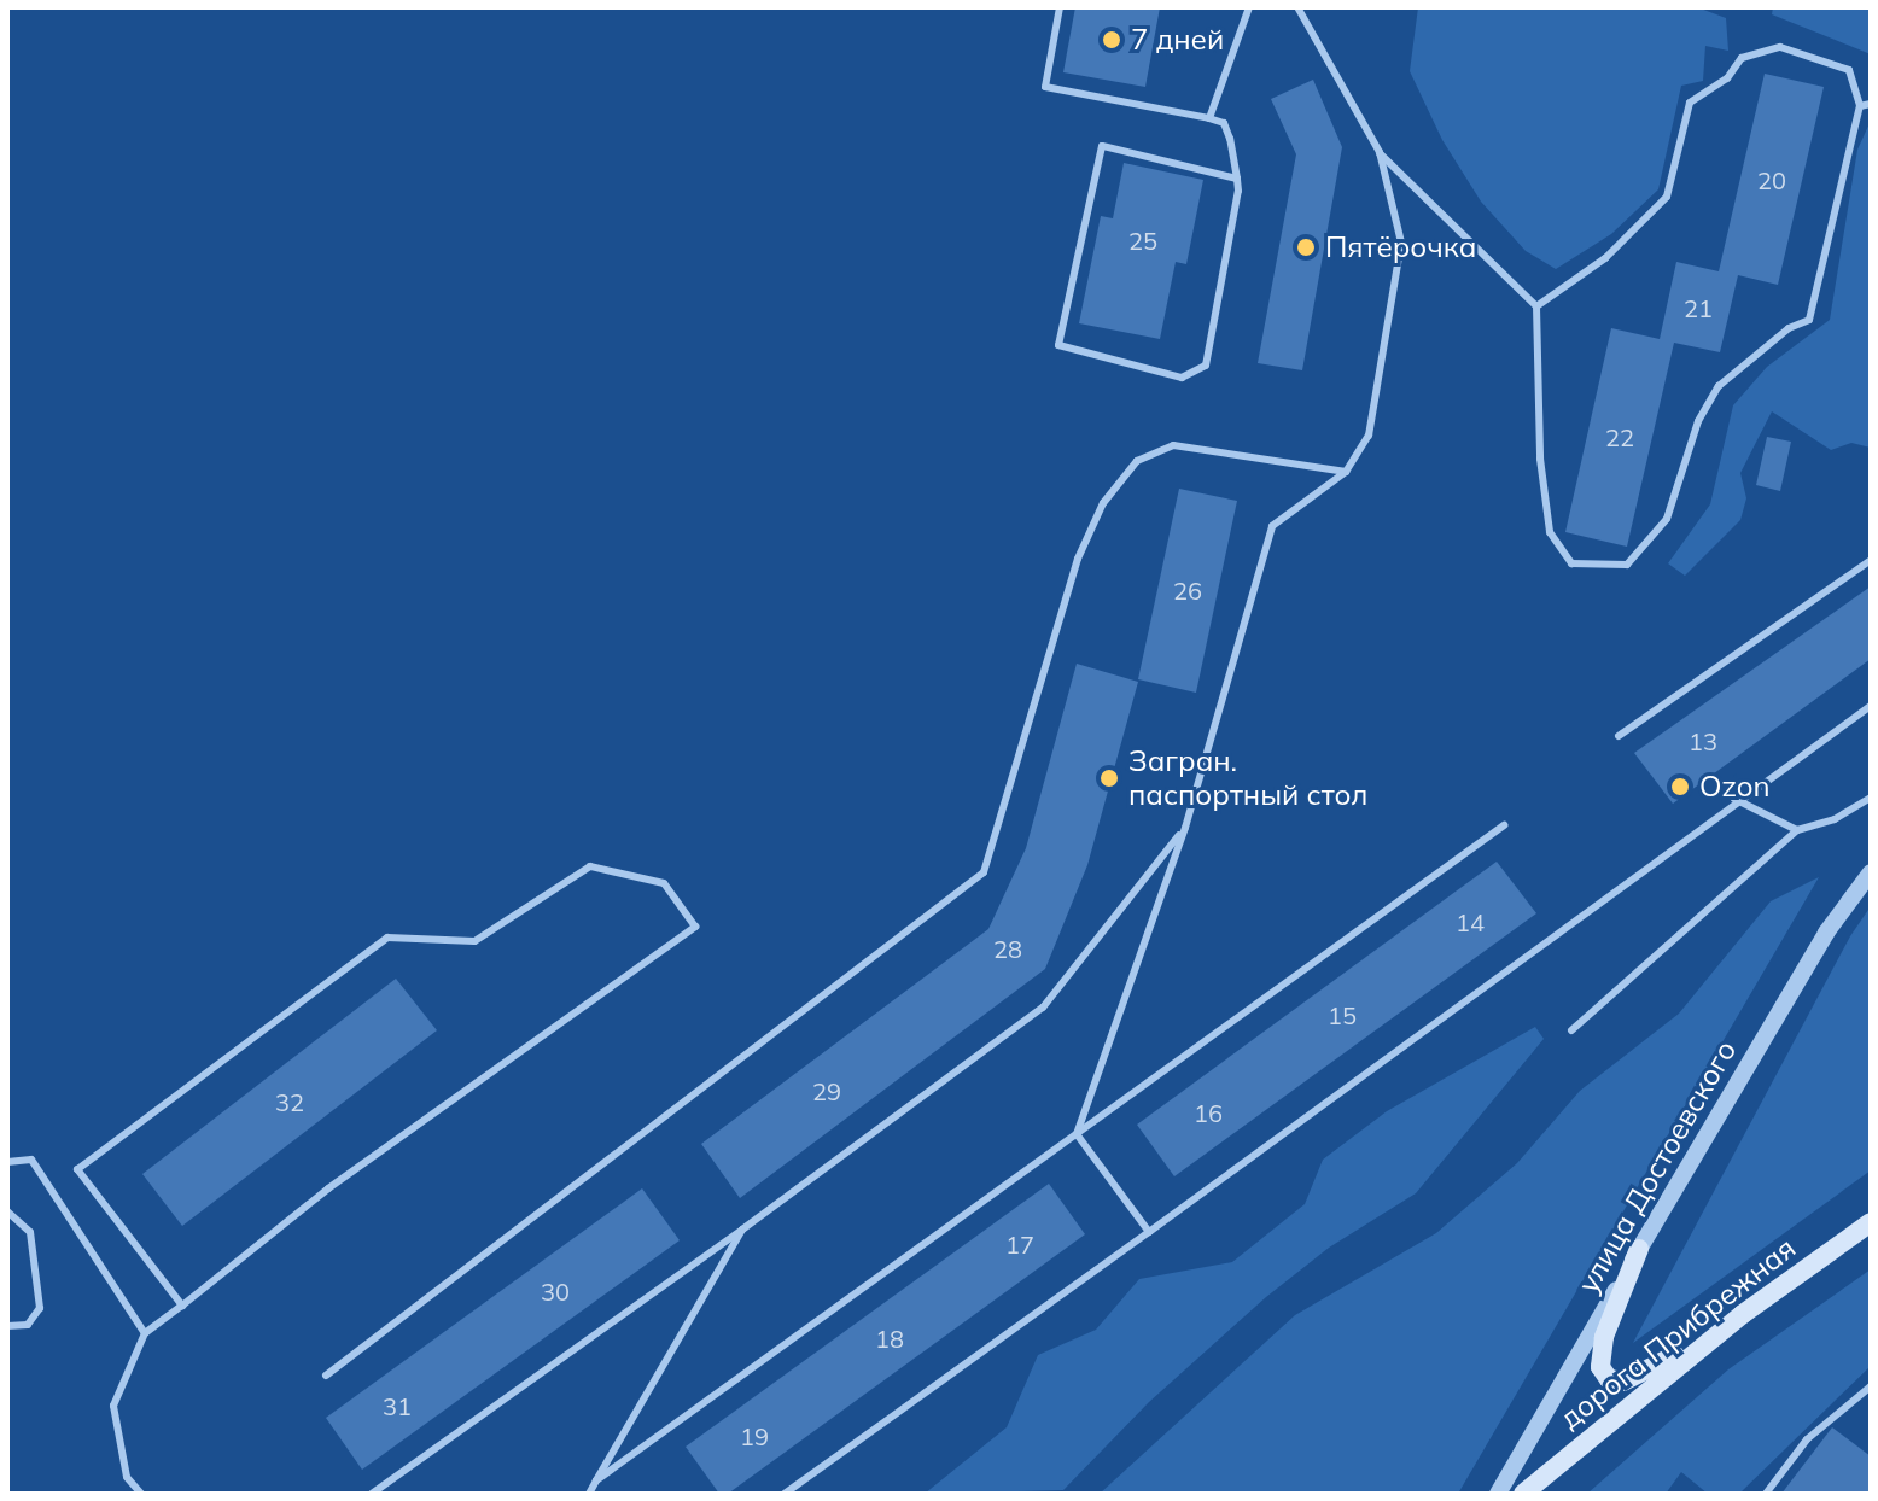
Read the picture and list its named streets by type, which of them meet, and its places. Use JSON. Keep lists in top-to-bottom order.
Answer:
{
  "streets": {
    "main road": ["дорога Прибрежная"],
    "street": ["улица Достоевского"]
  },
  "places": [
    "7 дней",
    "Пятёрочка",
    "Загран. паспортный стол",
    "Ozon"
  ],
  "house_numbers": [
    "20",
    "25",
    "21",
    "22",
    "26",
    "13",
    "14",
    "28",
    "15",
    "29",
    "32",
    "16",
    "17",
    "30",
    "18",
    "31",
    "19"
  ]
}
